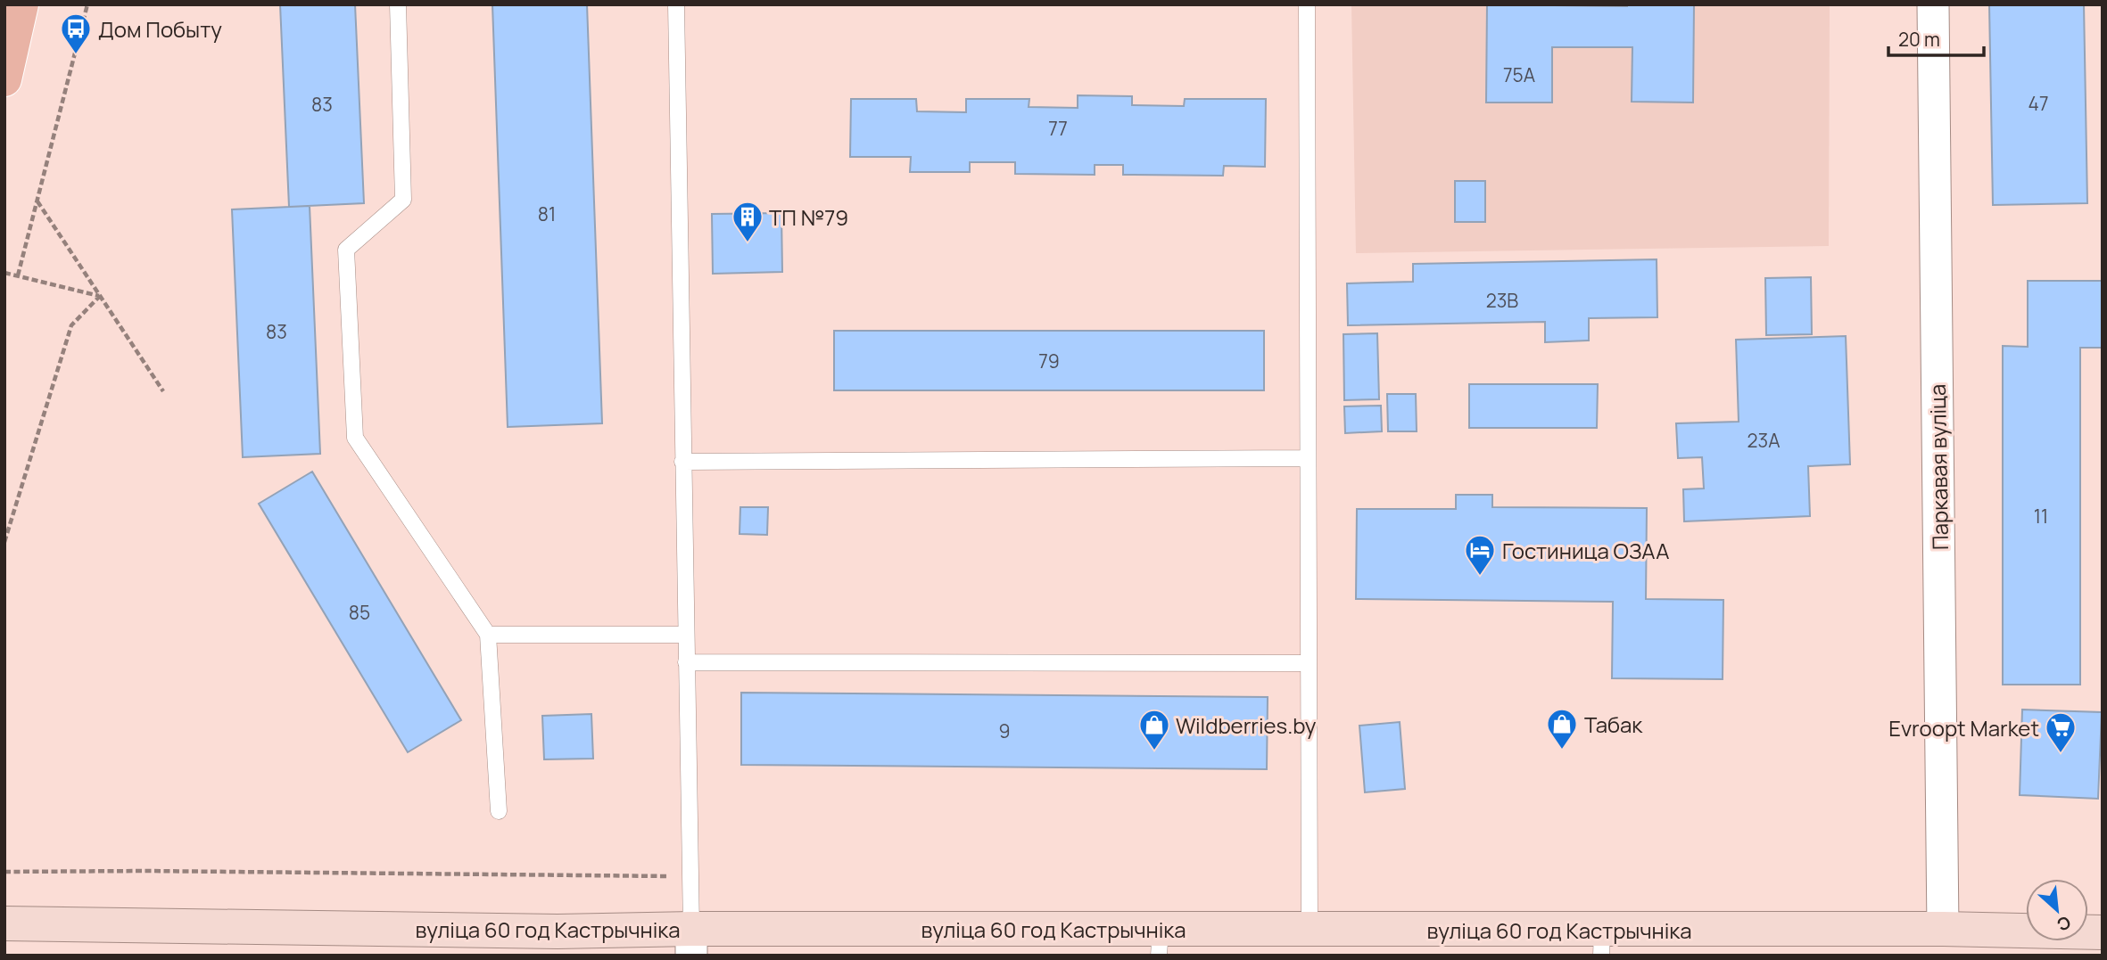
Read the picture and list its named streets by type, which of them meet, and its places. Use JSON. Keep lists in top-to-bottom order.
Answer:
{
  "streets": {
    "street": ["Паркавая вуліца", "вуліца 60 год Кастрычніка"]
  },
  "crossings": [
    ["Паркавая вуліца", "вуліца 60 год Кастрычніка"]
  ],
  "places": {
    "bus stop": ["Дом Побыту"],
    "building": ["ТП №79"],
    "hotel": ["Гостиница ОЗАА"],
    "shop": ["Табак", "Wildberries.by"],
    "supermarket": ["Evroopt Market"]
  },
  "house_numbers": [
    "75А",
    "47",
    "83",
    "77",
    "81",
    "23В",
    "83",
    "79",
    "23А",
    "11",
    "85",
    "9"
  ],
  "scale_bar": "20 m",
  "north": "bottom right"
}
